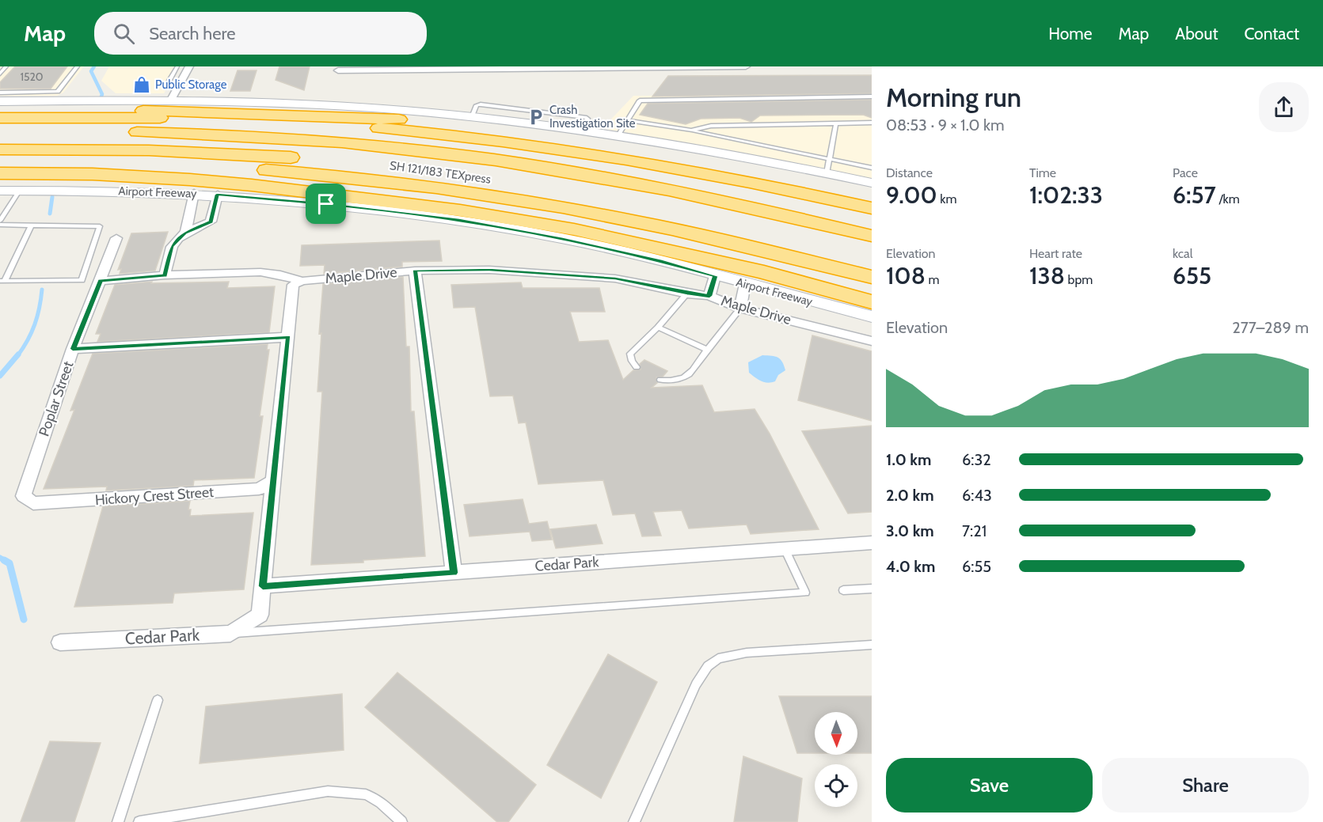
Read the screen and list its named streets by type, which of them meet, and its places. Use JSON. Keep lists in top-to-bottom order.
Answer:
{
  "streets": {
    "highway": ["SH 121/183 TEXpress", "Airport Freeway"],
    "street": [
      "Maple Drive",
      "Poplar Street",
      "Hickory Crest Street",
      "Cedar Park"
    ]
  },
  "crossings": [
    ["Maple Drive", "Poplar Street"],
    ["Poplar Street", "Hickory Crest Street"]
  ],
  "places": {
    "shop": ["Public Storage"],
    "parking": ["Crash Investigation Site"]
  },
  "house_numbers": ["1520"],
  "north": "bottom",
  "page": {
    "header": "Map",
    "search": "Search here",
    "nav": [
      "Home",
      "Map",
      "About",
      "Contact"
    ],
    "heading": ["Morning run", "08:53 · 9 × 1.0 km"],
    "stats": [
      ["Distance", "9.00 km"],
      ["Time", "1:02:33"],
      ["Pace", "6:57 /km"],
      ["Elevation", "108 m"],
      ["Heart rate", "138 bpm"],
      ["kcal", "655"]
    ],
    "chart": ["Elevation", "277–289 m"],
    "list": [
      {
        "name": "1.0 km",
        "note": "6:32"
      },
      {
        "name": "2.0 km",
        "note": "6:43"
      },
      {
        "name": "3.0 km",
        "note": "7:21"
      },
      {
        "name": "4.0 km",
        "note": "6:55"
      }
    ],
    "buttons": ["Save", "Share"]
  }
}
